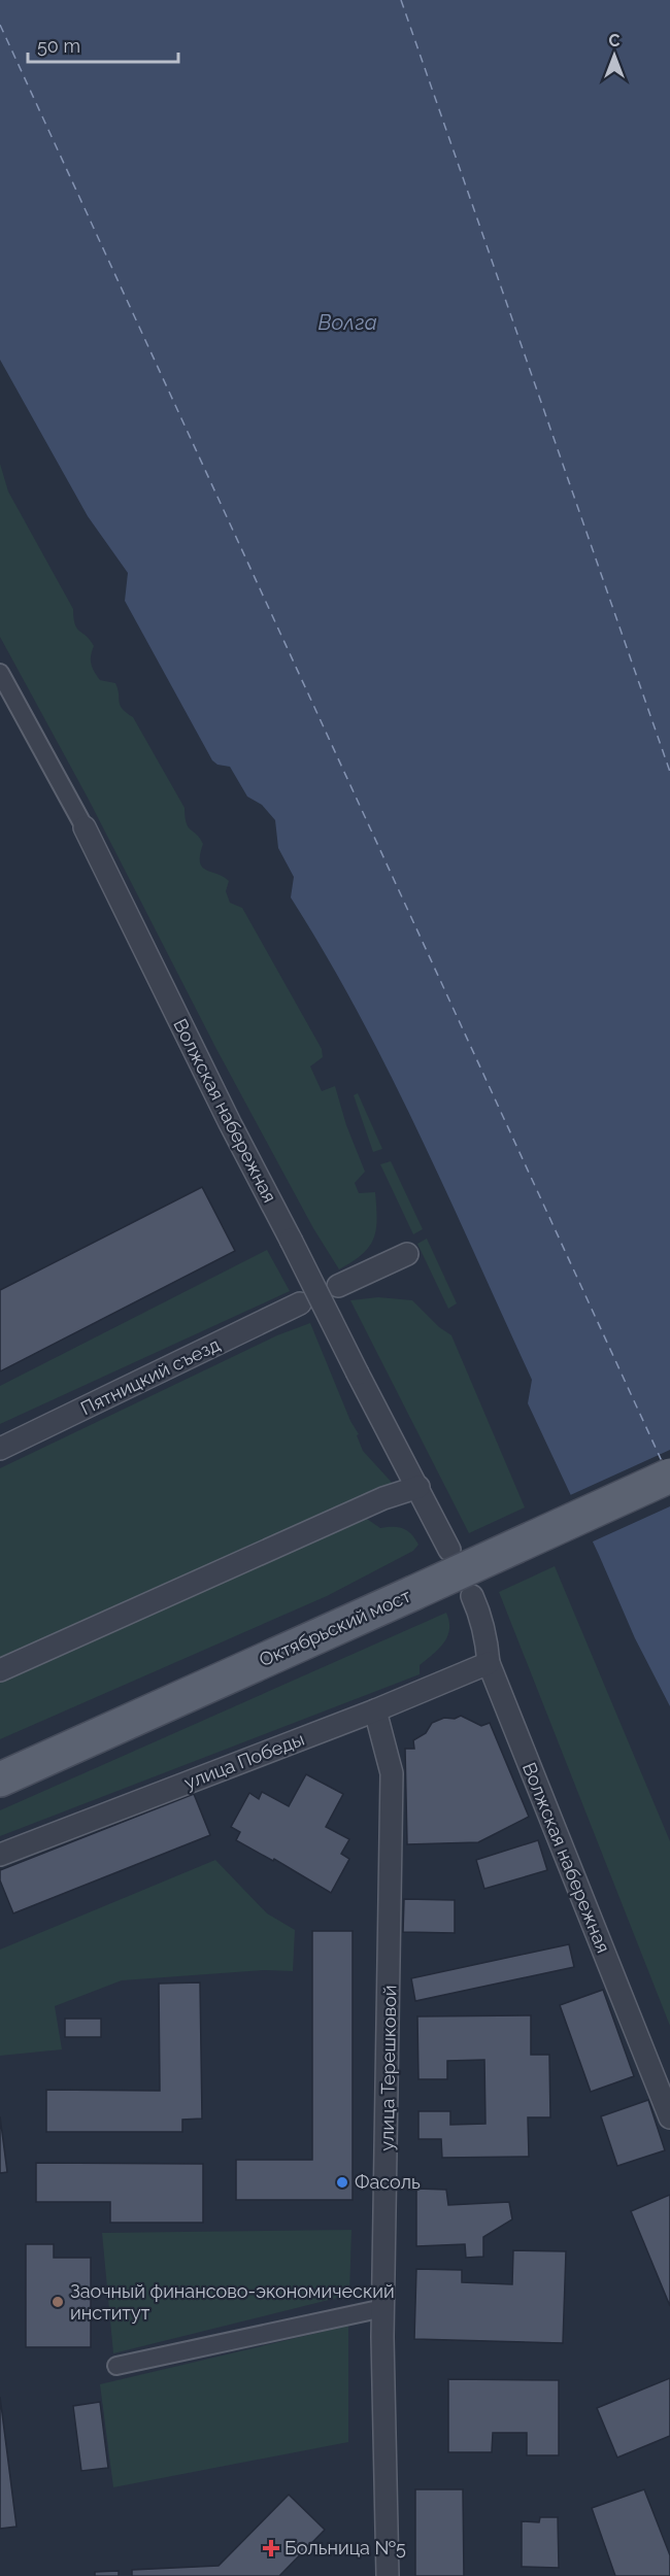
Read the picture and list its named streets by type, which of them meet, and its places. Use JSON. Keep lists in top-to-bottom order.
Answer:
{
  "streets": {
    "main road": ["Октябрьский мост"],
    "street": [
      "Волжская набережная",
      "Пятницкий съезд",
      "улица Победы",
      "улица Терешковой"
    ]
  },
  "crossings": [
    ["Волжская набережная", "улица Победы"],
    ["улица Победы", "улица Терешковой"]
  ],
  "water": ["Волга"],
  "places": {
    "other": ["Фасоль", "Заочный финансово-экономический институт"],
    "health": ["Больница №5"]
  },
  "scale_bar": "50 m",
  "north": "top"
}
